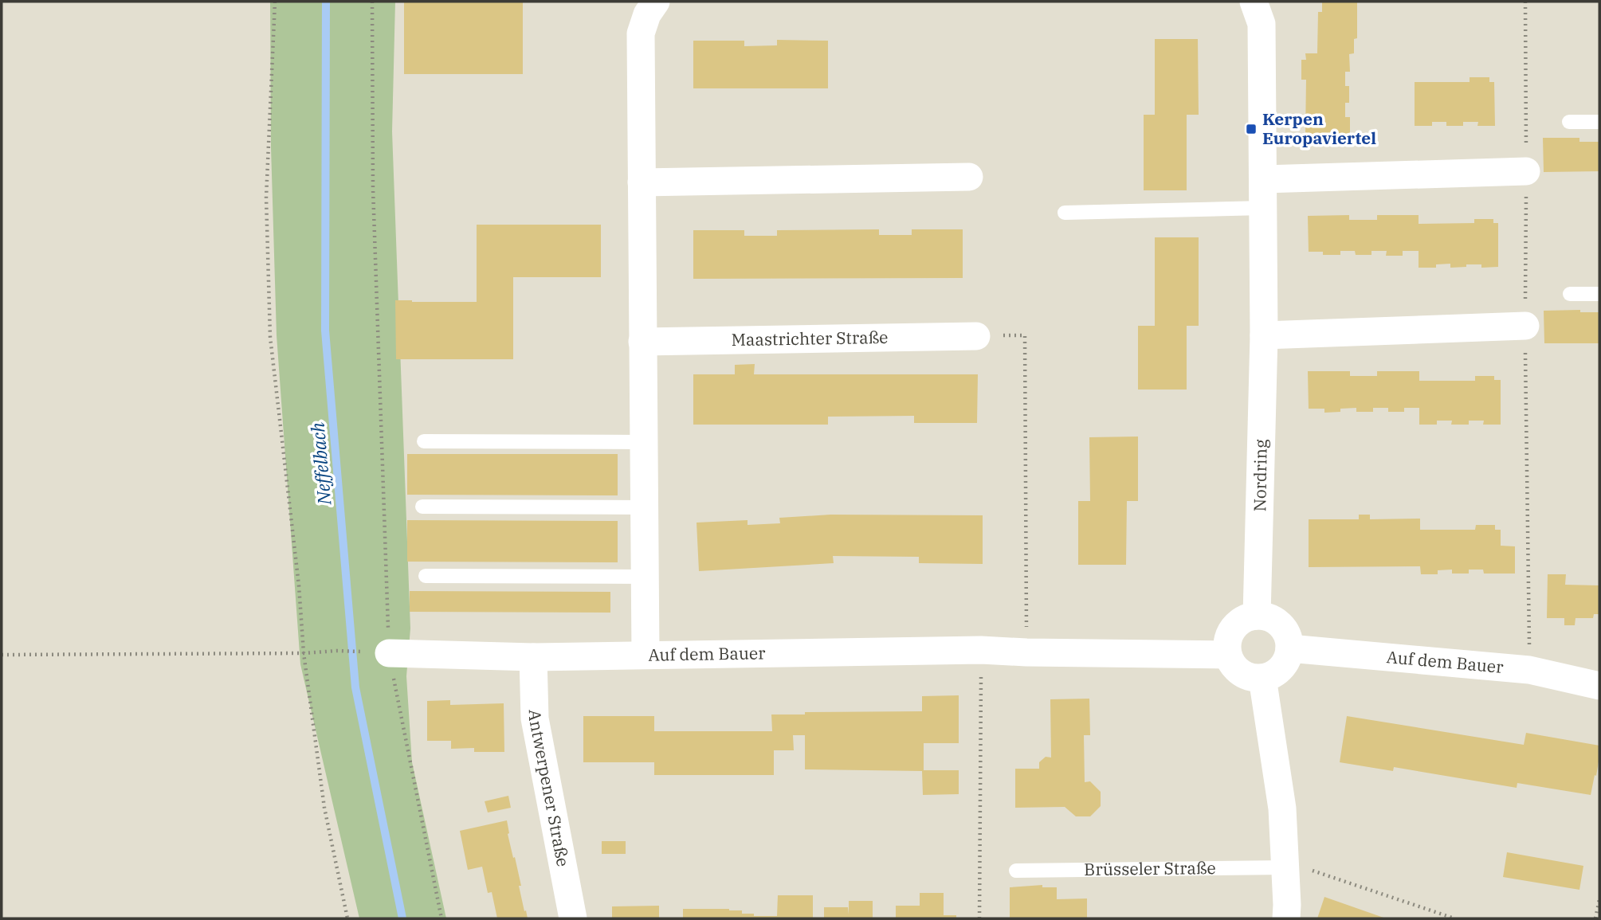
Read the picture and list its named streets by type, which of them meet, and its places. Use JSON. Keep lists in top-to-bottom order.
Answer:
{
  "streets": {
    "street": [
      "Maastrichter Straße",
      "Nordring",
      "Auf dem Bauer",
      "Antwerpener Straße"
    ],
    "lane": ["Brüsseler Straße"]
  },
  "crossings": [
    ["Nordring", "Auf dem Bauer"],
    ["Auf dem Bauer", "Antwerpener Straße"]
  ],
  "water": ["Neffelbach"],
  "places": {
    "transit": ["Kerpen Europaviertel"]
  }
}
